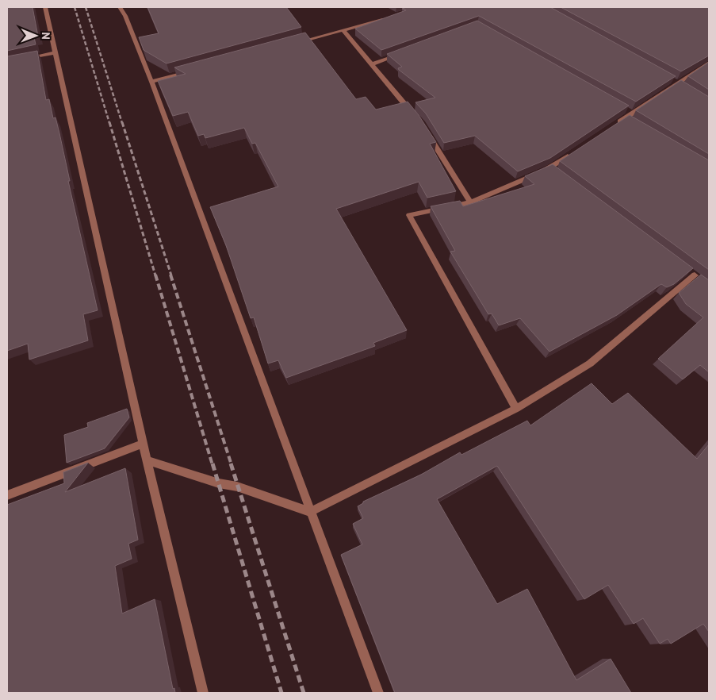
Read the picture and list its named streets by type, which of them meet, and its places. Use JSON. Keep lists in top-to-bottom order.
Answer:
{
  "north": "right"
}
